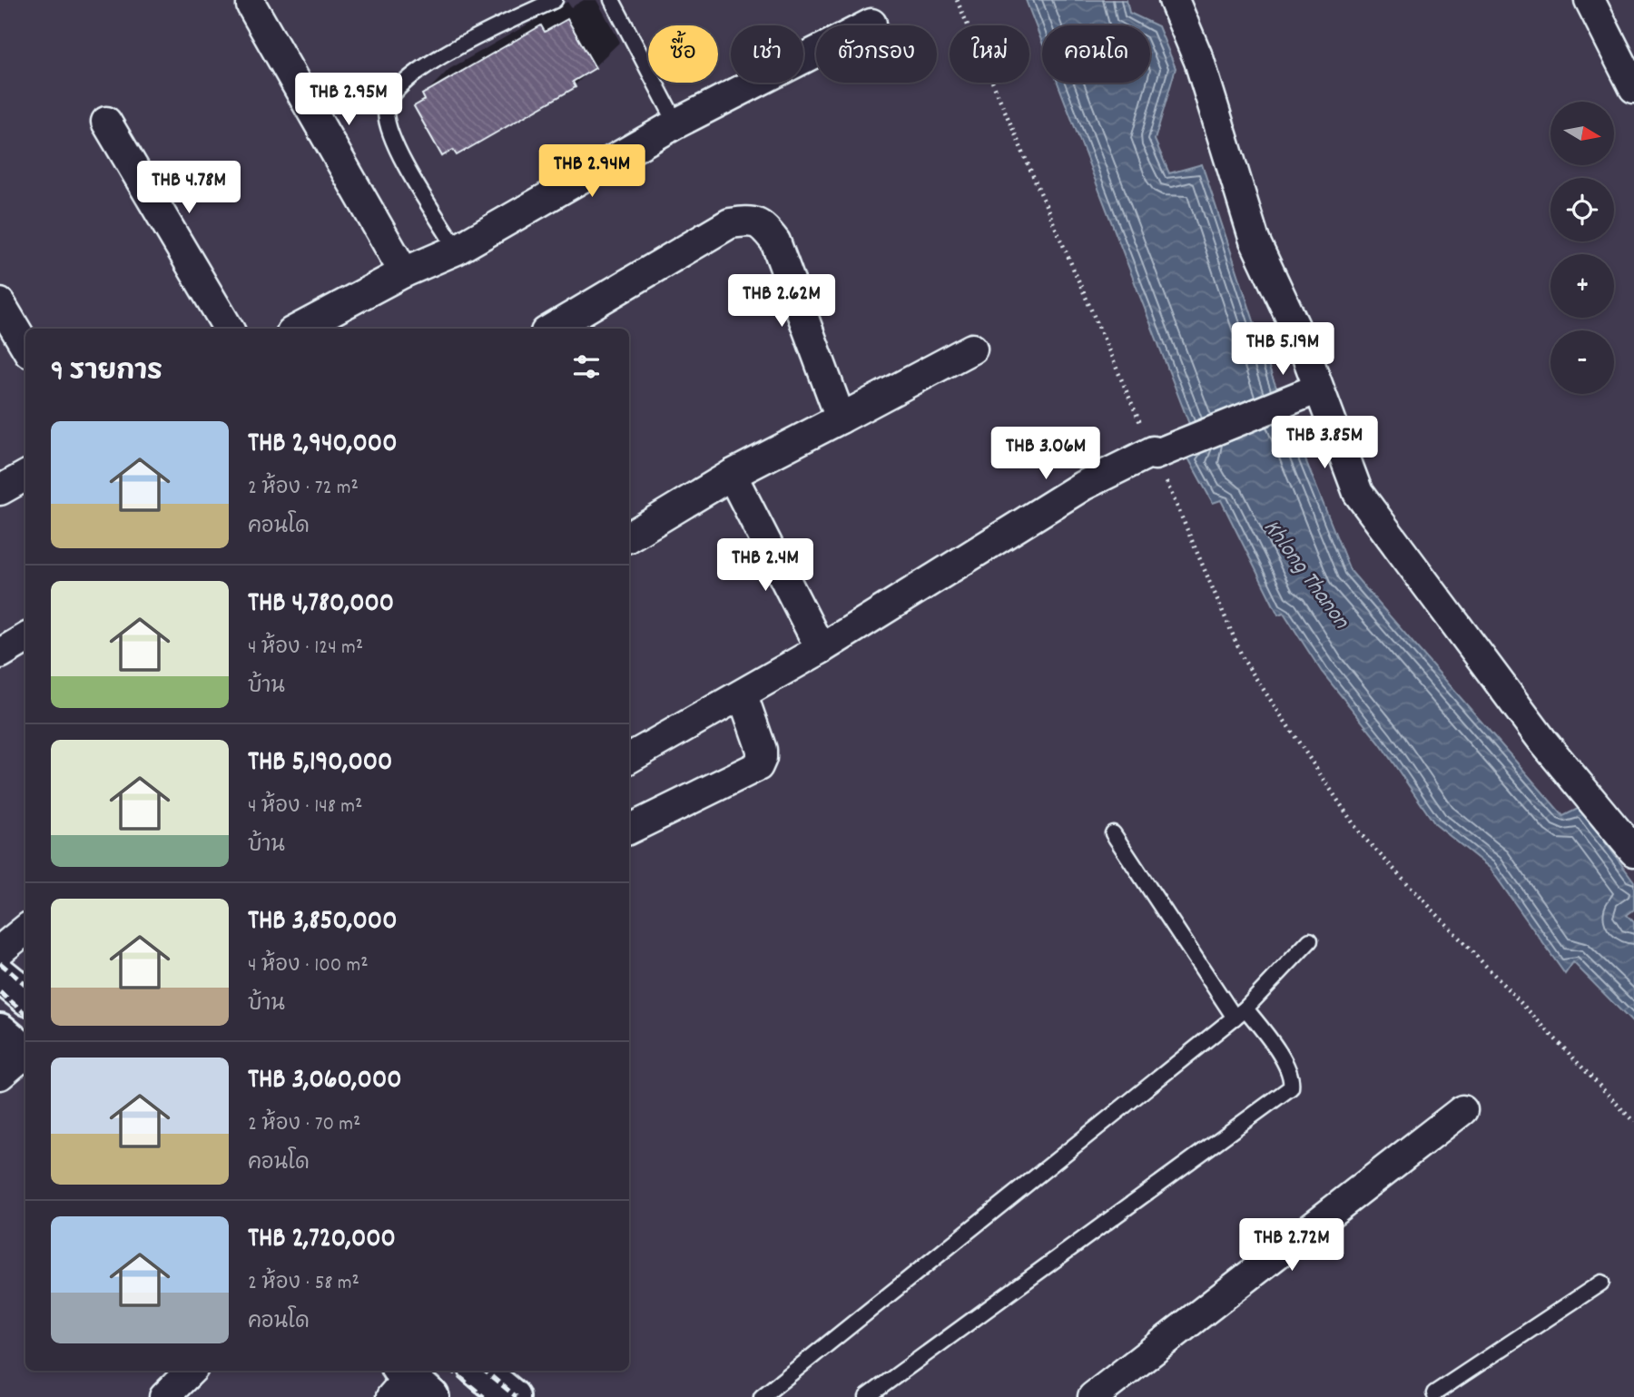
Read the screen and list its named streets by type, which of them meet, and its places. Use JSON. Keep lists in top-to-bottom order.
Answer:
{
  "water": ["Khlong Thanon"],
  "north": "right",
  "page": {
    "chip": [
      "ซื้อ",
      "เช่า",
      "ตัวกรอง",
      "ใหม่",
      "คอนโด"
    ],
    "price": [
      "THB 2.95M",
      "THB 2.94M",
      "THB 4.78M",
      "THB 2.62M",
      "THB 5.19M",
      "THB 3.85M",
      "THB 3.06M",
      "THB 2.4M",
      "THB 2.72M"
    ],
    "map_buttons": ["+", "−"],
    "heading": "9 รายการ",
    "list": [
      {
        "name": "THB 2,940,000",
        "note": "2 ห้อง · 72 m² · คอนโด"
      },
      {
        "name": "THB 4,780,000",
        "note": "4 ห้อง · 124 m² · บ้าน"
      },
      {
        "name": "THB 5,190,000",
        "note": "4 ห้อง · 148 m² · บ้าน"
      },
      {
        "name": "THB 3,850,000",
        "note": "4 ห้อง · 100 m² · บ้าน"
      },
      {
        "name": "THB 3,060,000",
        "note": "2 ห้อง · 70 m² · คอนโด"
      },
      {
        "name": "THB 2,720,000",
        "note": "2 ห้อง · 58 m² · คอนโด"
      }
    ]
  }
}
